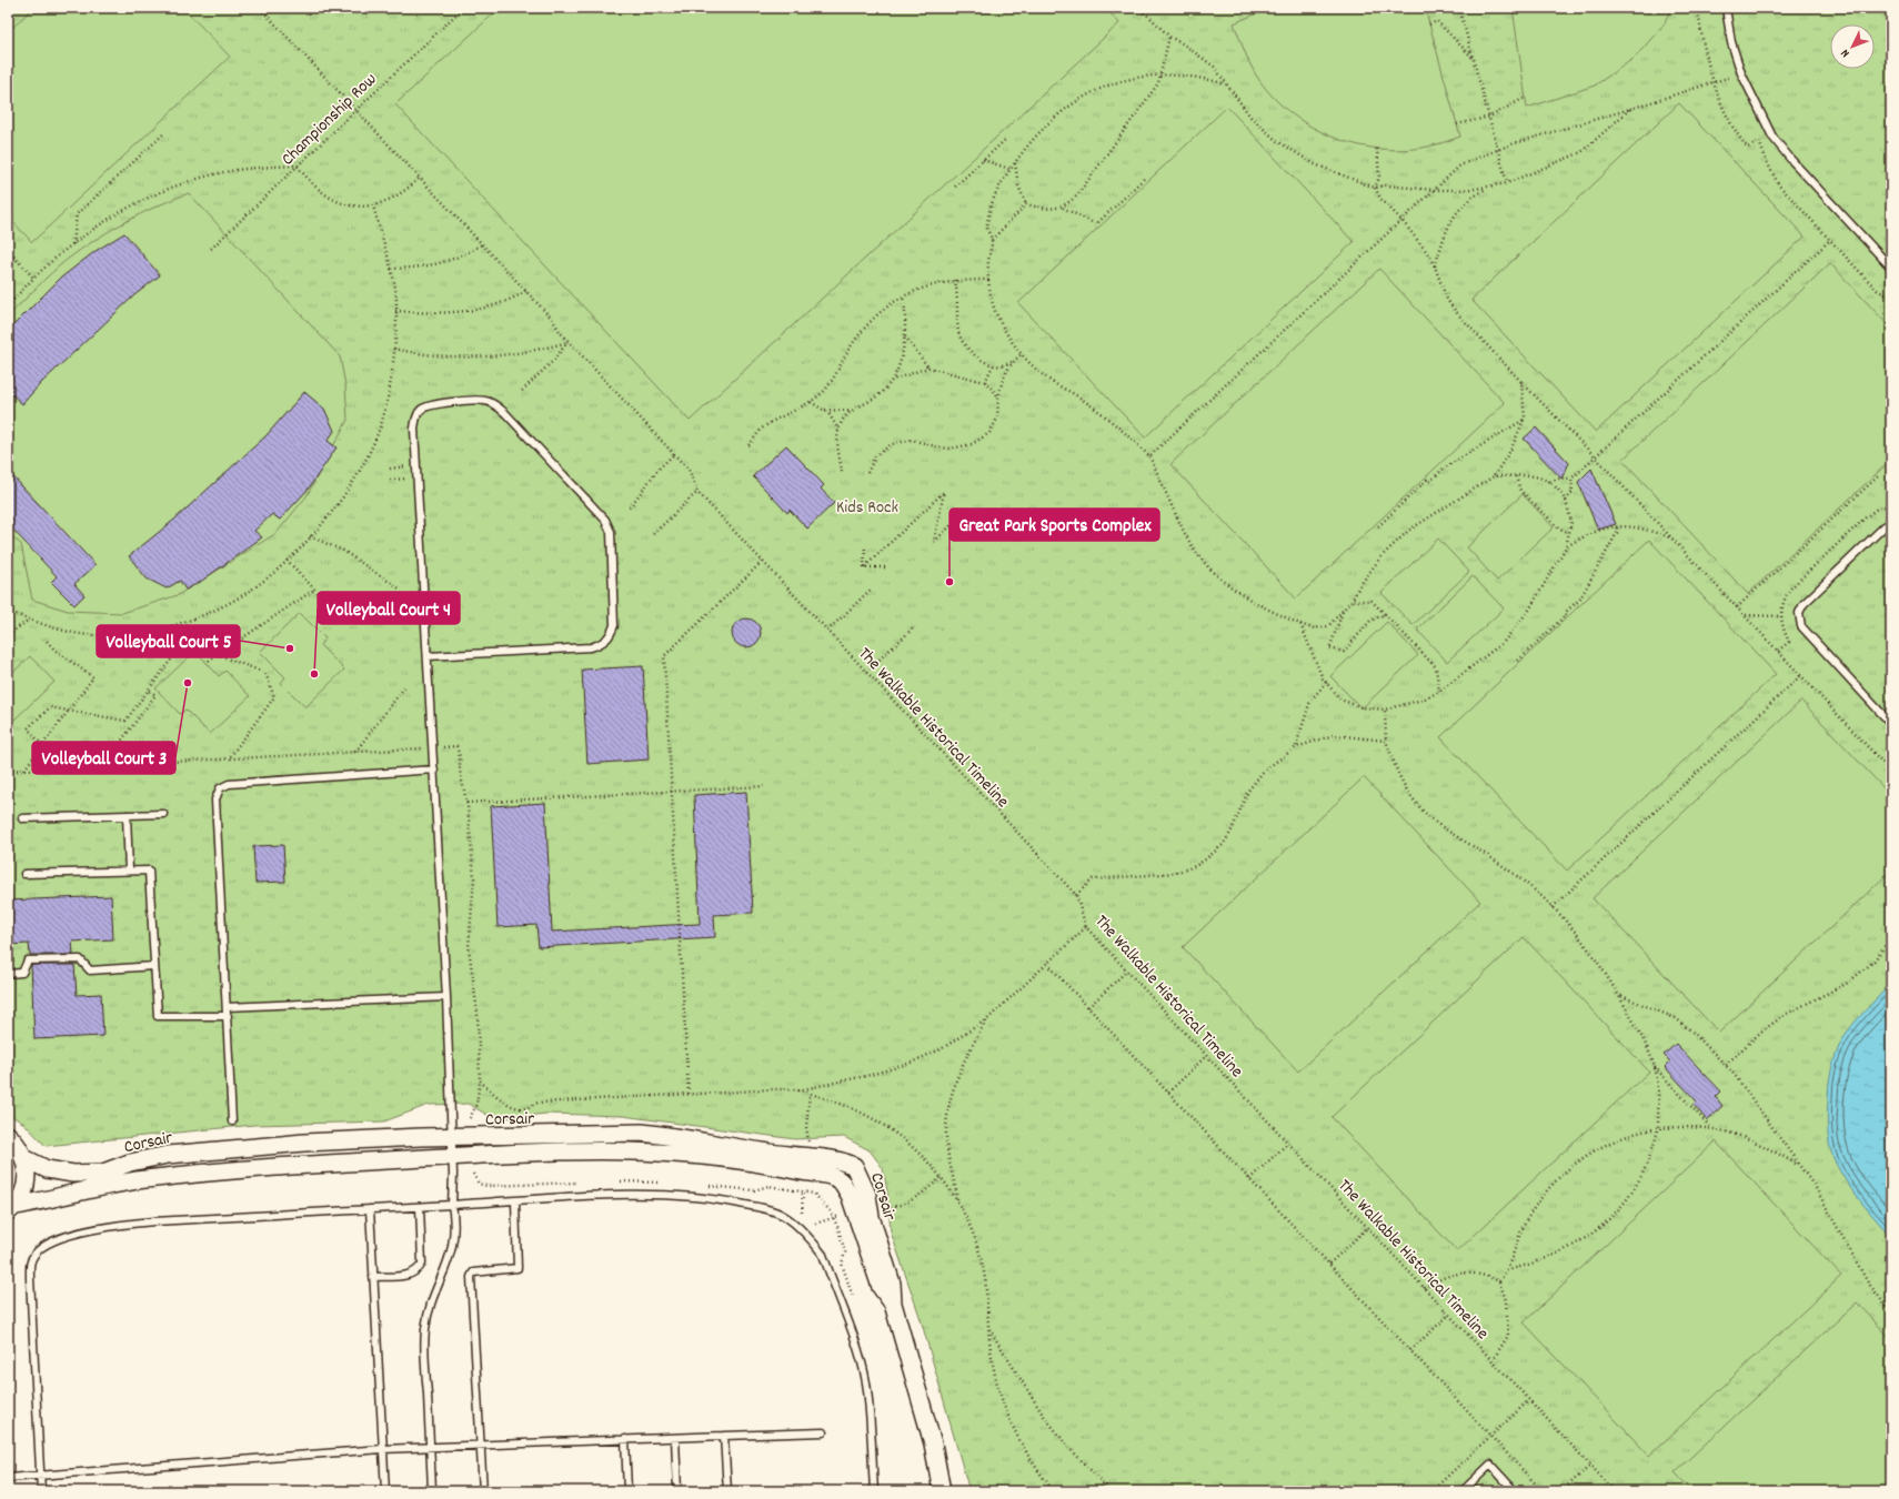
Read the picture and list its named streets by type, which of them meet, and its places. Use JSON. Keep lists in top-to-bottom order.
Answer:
{
  "streets": {
    "street": ["Corsair"],
    "path": ["Championship Row", "The Walkable Historical Timeline"]
  },
  "parks": ["Kids Rock"],
  "places": [
    "Great Park Sports Complex",
    "Volleyball Court 5",
    "Volleyball Court 4",
    "Volleyball Court 3"
  ],
  "north": "bottom left"
}
